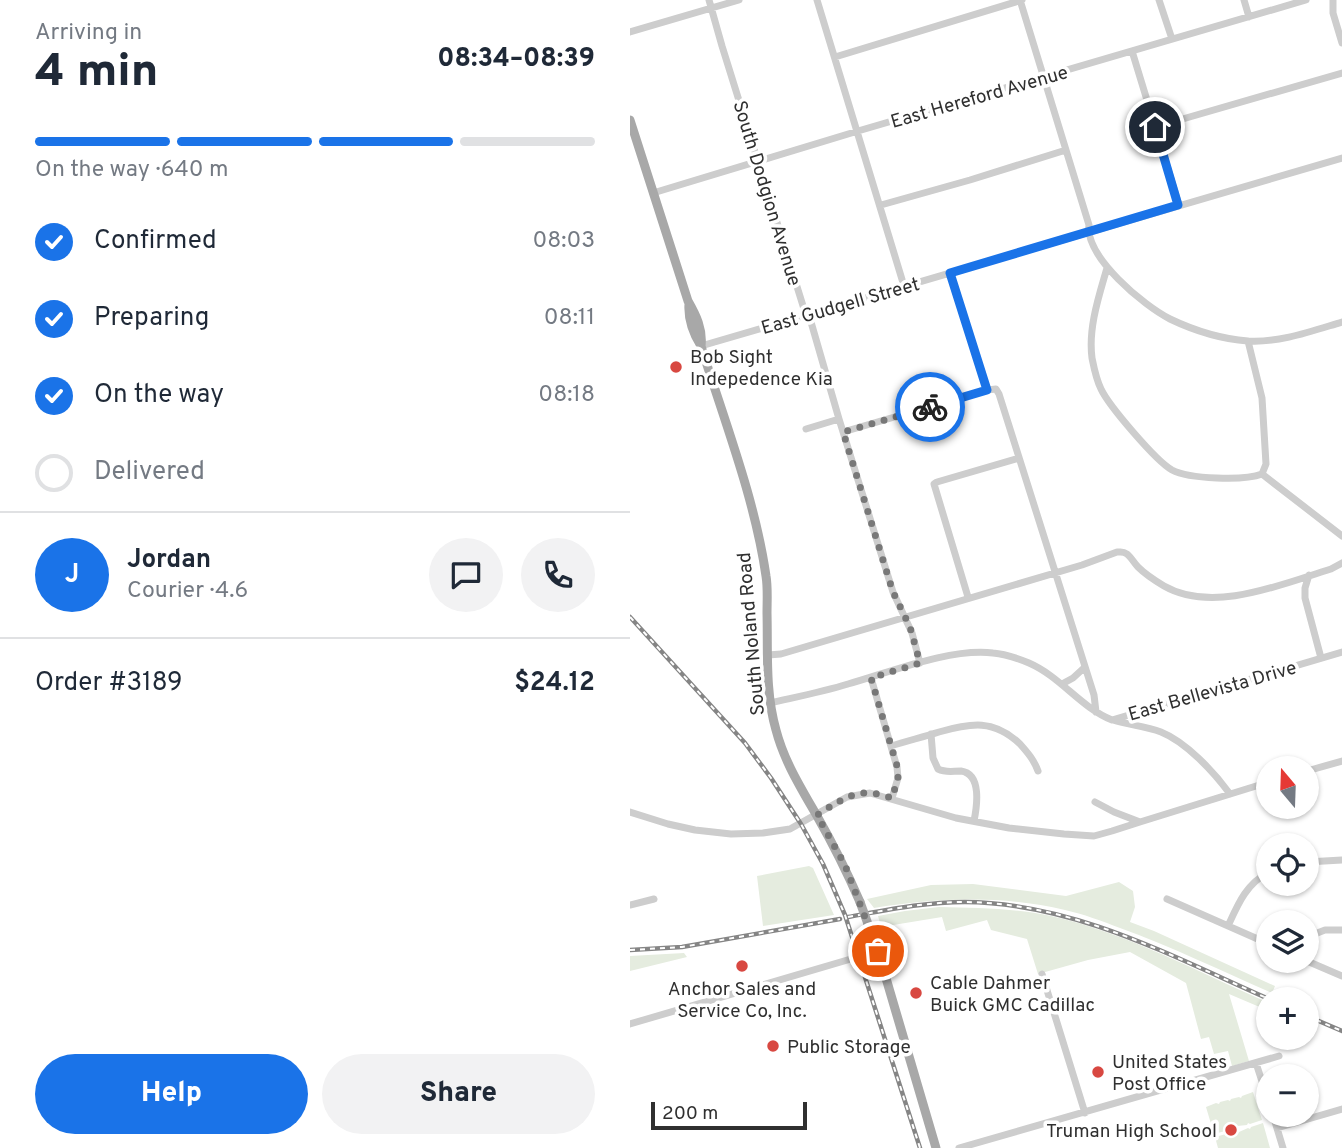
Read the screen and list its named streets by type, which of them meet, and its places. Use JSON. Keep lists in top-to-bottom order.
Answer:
{
  "streets": {
    "main road": ["South Noland Road"],
    "street": [
      "East Hereford Avenue",
      "South Dodgion Avenue",
      "East Gudgell Street",
      "East Bellevista Drive"
    ]
  },
  "crossings": [
    ["East Hereford Avenue", "South Dodgion Avenue"],
    ["East Hereford Avenue", "South Noland Road"],
    ["South Dodgion Avenue", "East Gudgell Street"],
    ["South Dodgion Avenue", "East Bellevista Drive"],
    ["East Gudgell Street", "South Noland Road"],
    ["South Noland Road", "East Bellevista Drive"]
  ],
  "places": [
    "Bob Sight Indepedence Kia",
    "Anchor Sales and Service Co, Inc.",
    "Cable Dahmer Buick GMC Cadillac",
    "Public Storage",
    "United States Post Office",
    "Truman High School"
  ],
  "scale_bar": "200 m",
  "north": "top",
  "page": {
    "heading": ["4 min", "Arriving in", "08:34–08:39"],
    "panel": [
      "Jordan",
      "Courier · 4.6",
      "Order #3189",
      "$24.12"
    ],
    "bar": "On the way · 640 m",
    "list": [
      ["Confirmed", "08:03"],
      ["Preparing", "08:11"],
      ["On the way", "08:18"],
      "Delivered"
    ],
    "round": "J",
    "map_buttons": ["+", "−"],
    "buttons": ["Help", "Share"],
    "scale": "200 m"
  }
}
